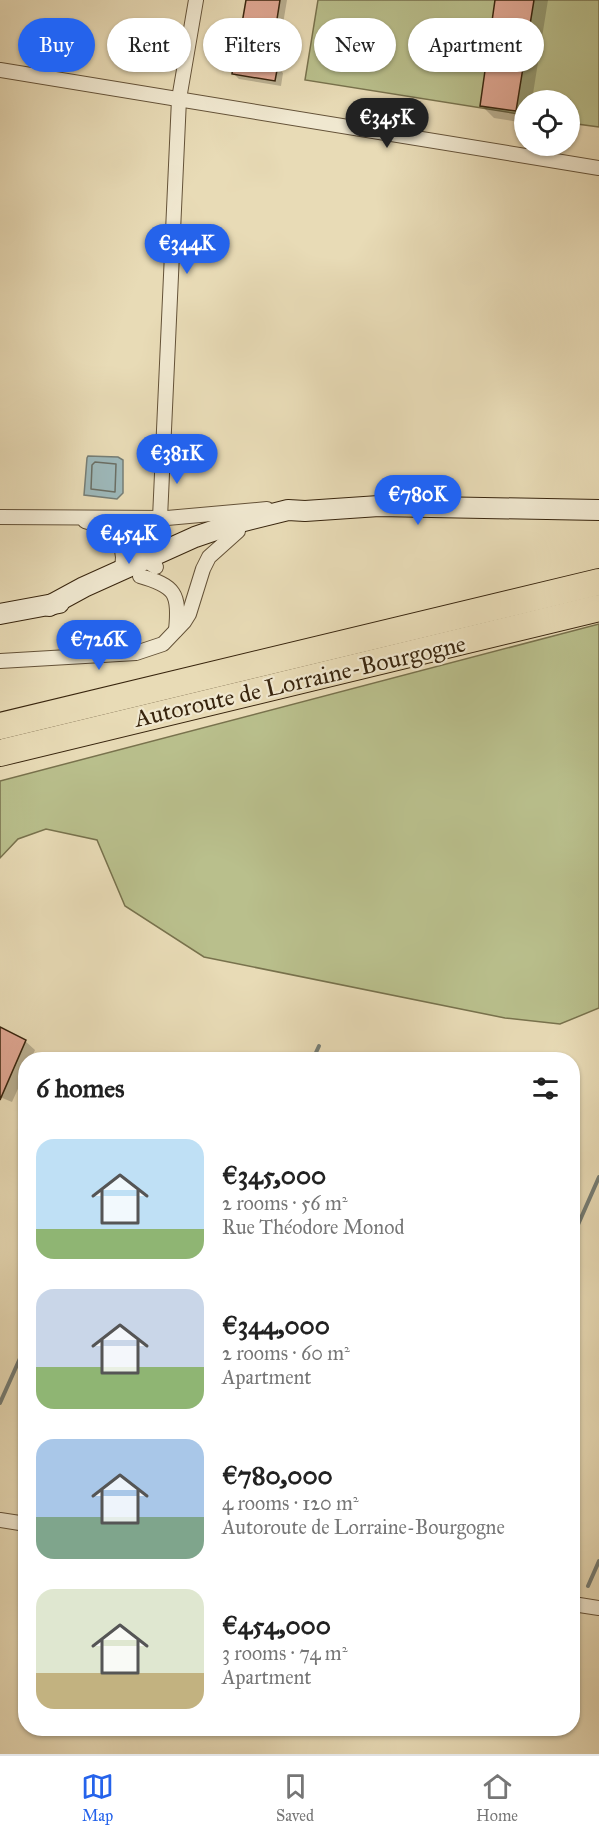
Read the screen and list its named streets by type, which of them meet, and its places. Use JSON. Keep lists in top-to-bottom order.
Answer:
{
  "streets": {
    "highway": ["Autoroute de Lorraine-Bourgogne"]
  },
  "page": {
    "chip": [
      "Buy",
      "Rent",
      "Filters",
      "New",
      "Apartment"
    ],
    "price": [
      "€345K",
      "€344K",
      "€381K",
      "€780K",
      "€454K",
      "€726K"
    ],
    "heading": "6 homes",
    "list": [
      {
        "name": "€345,000",
        "note": "2 rooms · 56 m² · Rue Théodore Monod"
      },
      {
        "name": "€344,000",
        "note": "2 rooms · 60 m² · Apartment"
      },
      {
        "name": "€780,000",
        "note": "4 rooms · 120 m² · Autoroute de Lorraine-Bourgogne"
      },
      {
        "name": "€454,000",
        "note": "3 rooms · 74 m² · Apartment"
      }
    ],
    "tabs": ["Map", "Saved", "Home"]
  }
}
